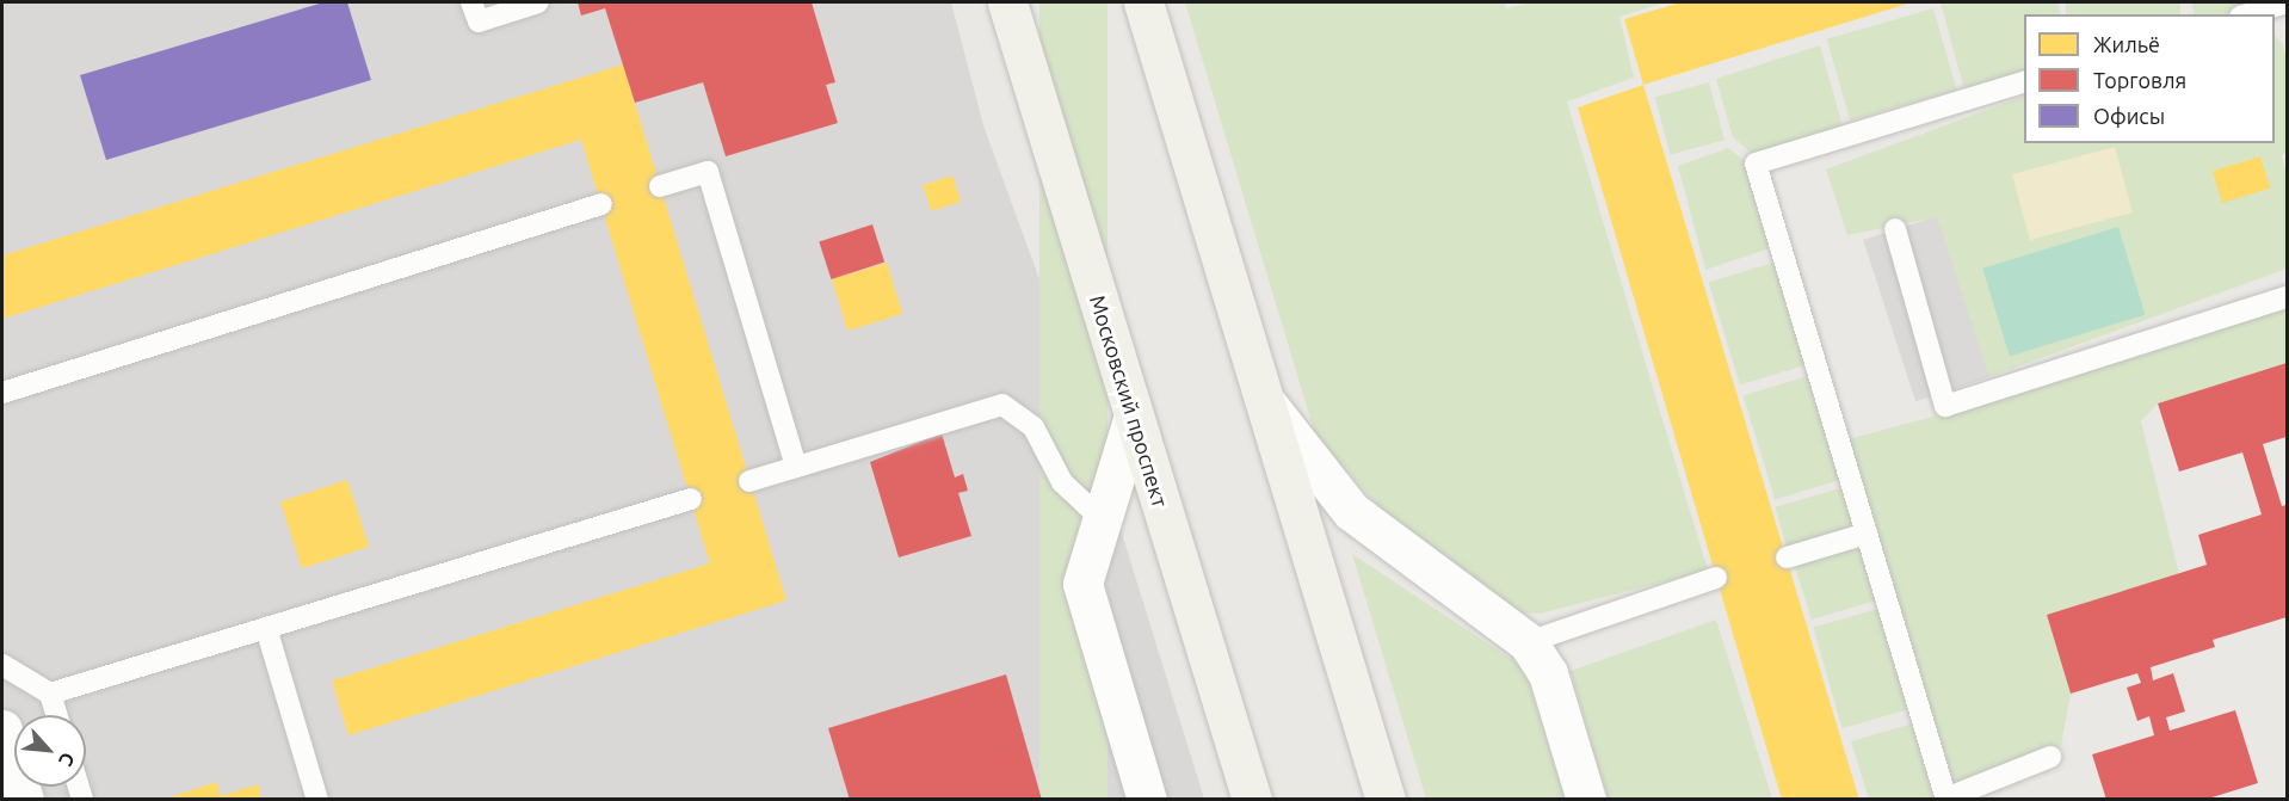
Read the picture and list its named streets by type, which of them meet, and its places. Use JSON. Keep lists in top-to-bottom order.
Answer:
{
  "streets": {
    "main road": ["Московский проспект"]
  },
  "legend": ["Жильё", "Торговля", "Офисы"],
  "north": "bottom right"
}
